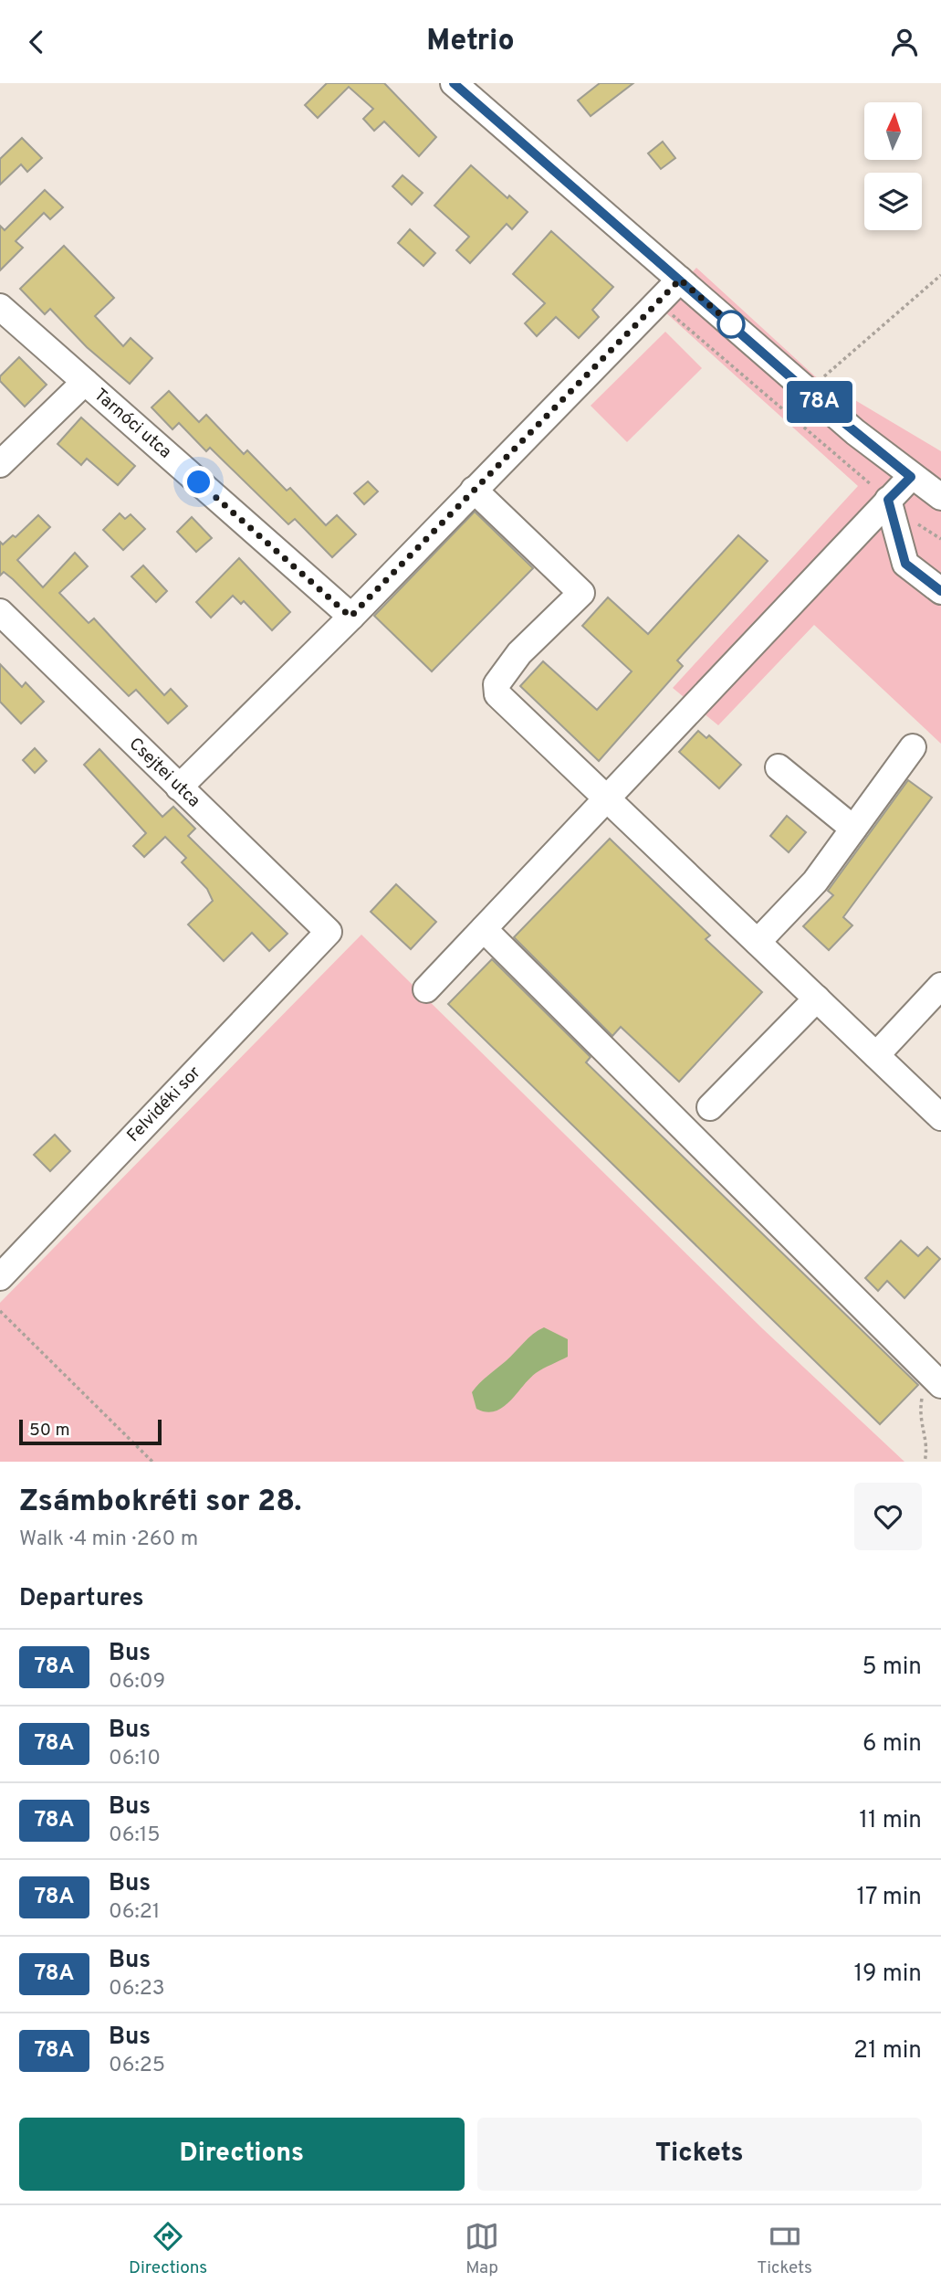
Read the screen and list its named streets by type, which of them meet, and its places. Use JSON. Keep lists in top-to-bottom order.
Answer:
{
  "streets": {
    "street": ["Tarnóci utca", "Csejtei utca", "Felvidéki sor"]
  },
  "crossings": [
    ["Csejtei utca", "Felvidéki sor"]
  ],
  "lines": ["bus line 78A"],
  "scale_bar": "50 m",
  "north": "top",
  "page": {
    "header": "Metrio",
    "on_map": "78A",
    "scale": "50 m",
    "heading": [
      ["Zsámbokréti sor 28.", "Walk · 4 min · 260 m"],
      "Departures"
    ],
    "list": [
      {
        "mark": "78A",
        "name": "Bus",
        "note": "06:09",
        "value": "5 min"
      },
      {
        "mark": "78A",
        "name": "Bus",
        "note": "06:10",
        "value": "6 min"
      },
      {
        "mark": "78A",
        "name": "Bus",
        "note": "06:15",
        "value": "11 min"
      },
      {
        "mark": "78A",
        "name": "Bus",
        "note": "06:21",
        "value": "17 min"
      },
      {
        "mark": "78A",
        "name": "Bus",
        "note": "06:23",
        "value": "19 min"
      },
      {
        "mark": "78A",
        "name": "Bus",
        "note": "06:25",
        "value": "21 min"
      }
    ],
    "buttons": ["Directions", "Tickets"],
    "tabs": ["Directions", "Map", "Tickets"]
  }
}
